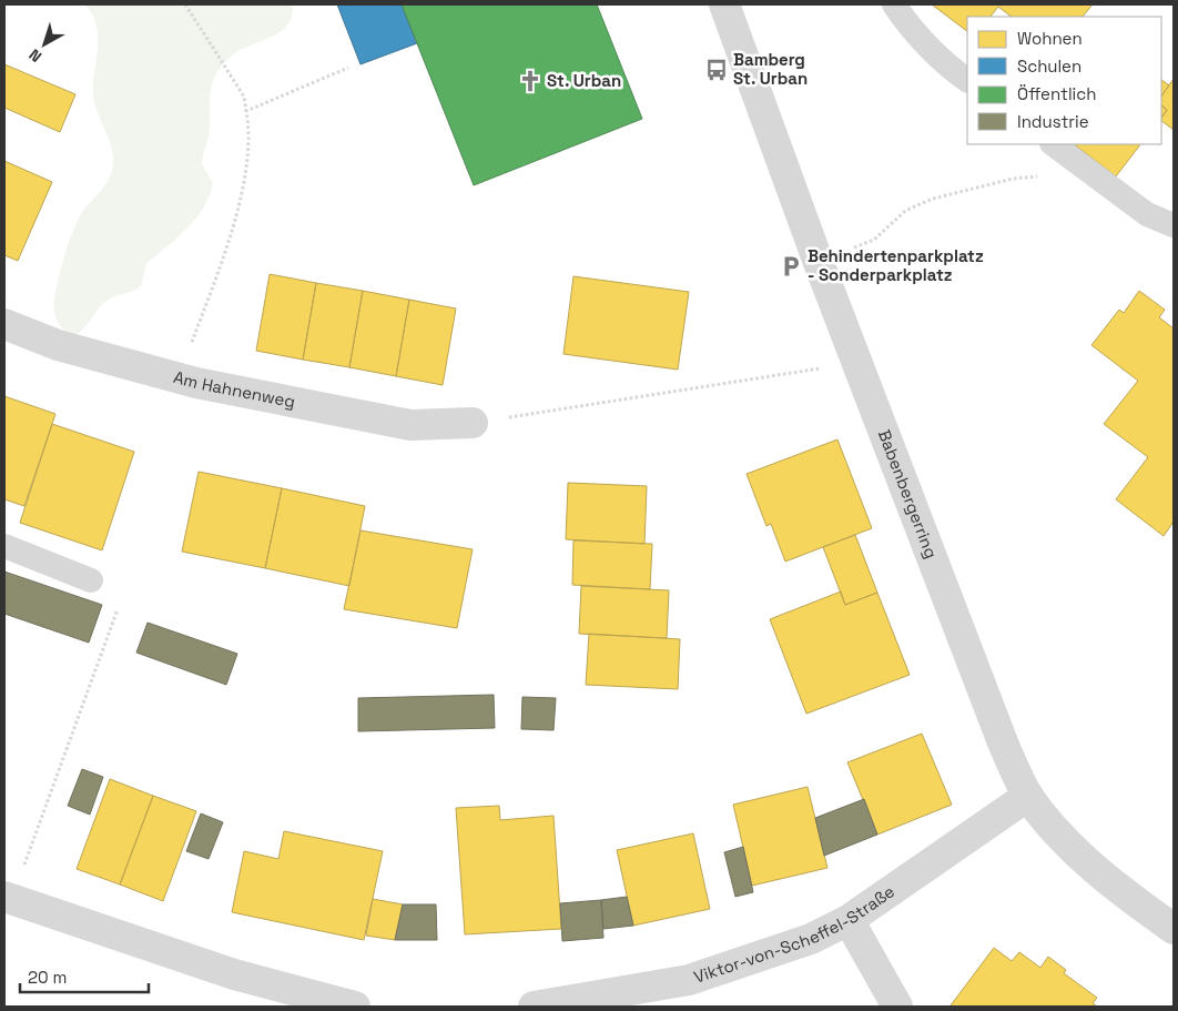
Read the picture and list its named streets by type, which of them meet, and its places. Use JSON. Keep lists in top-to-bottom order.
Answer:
{
  "streets": {
    "street": ["Am Hahnenweg", "Babenbergerring", "Viktor-von-Scheffel-Straße"]
  },
  "crossings": [
    ["Babenbergerring", "Viktor-von-Scheffel-Straße"]
  ],
  "places": {
    "bus stop": ["Bamberg St. Urban"],
    "church": ["St. Urban"],
    "parking": ["Behindertenparkplatz - Sonderparkplatz"]
  },
  "legend": [
    "Wohnen",
    "Schulen",
    "Öffentlich",
    "Industrie"
  ],
  "scale_bar": "20 m",
  "north": "bottom left"
}
